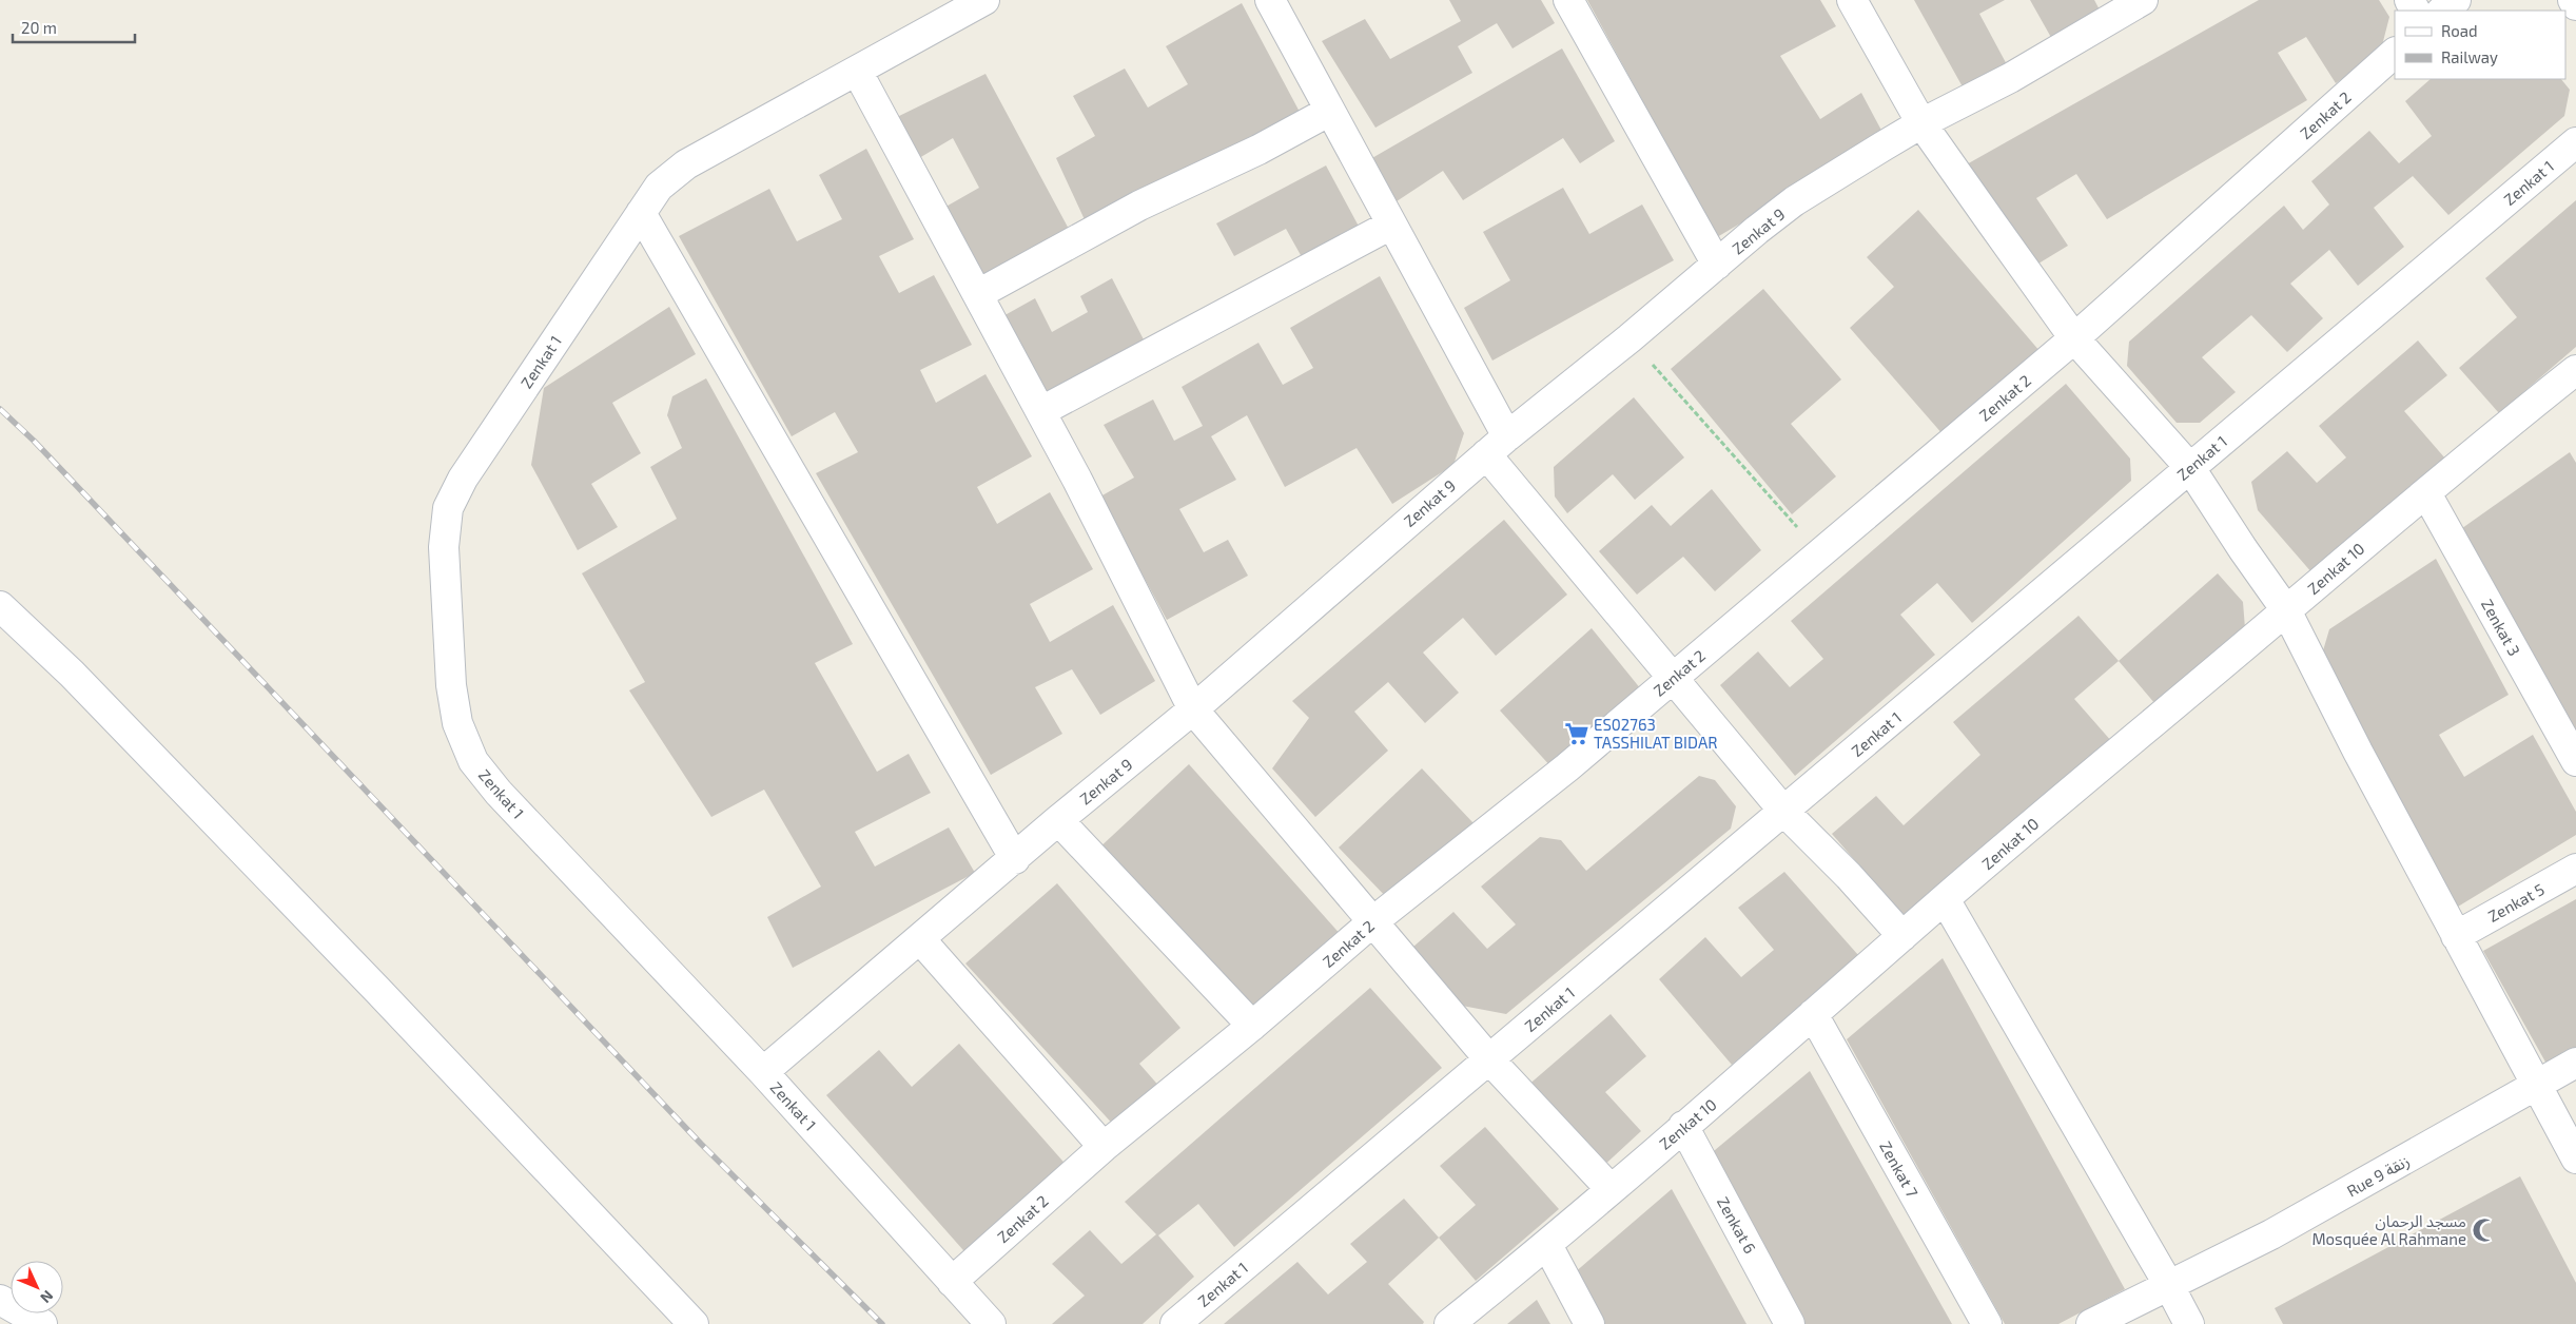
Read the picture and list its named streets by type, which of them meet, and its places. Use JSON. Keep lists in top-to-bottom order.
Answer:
{
  "streets": {
    "street": [
      "Zenkat 2",
      "Zenkat 1",
      "Zenkat 9",
      "Zenkat 10",
      "Zenkat 3",
      "Zenkat 5",
      "Zenkat 7",
      "Rue 9 زنقة",
      "Zenkat 6"
    ]
  },
  "crossings": [
    ["Zenkat 2", "Zenkat 1"],
    ["Zenkat 1", "Zenkat 9"],
    ["Zenkat 10", "Zenkat 3"],
    ["Zenkat 10", "Zenkat 7"],
    ["Zenkat 10", "Zenkat 6"]
  ],
  "places": {
    "supermarket": ["ES02763 TASSHILAT BIDAR"],
    "mosque": ["مسجد الرحمان Mosquée Al Rahmane"]
  },
  "legend": ["Road", "Railway"],
  "scale_bar": "20 m",
  "north": "bottom right"
}
